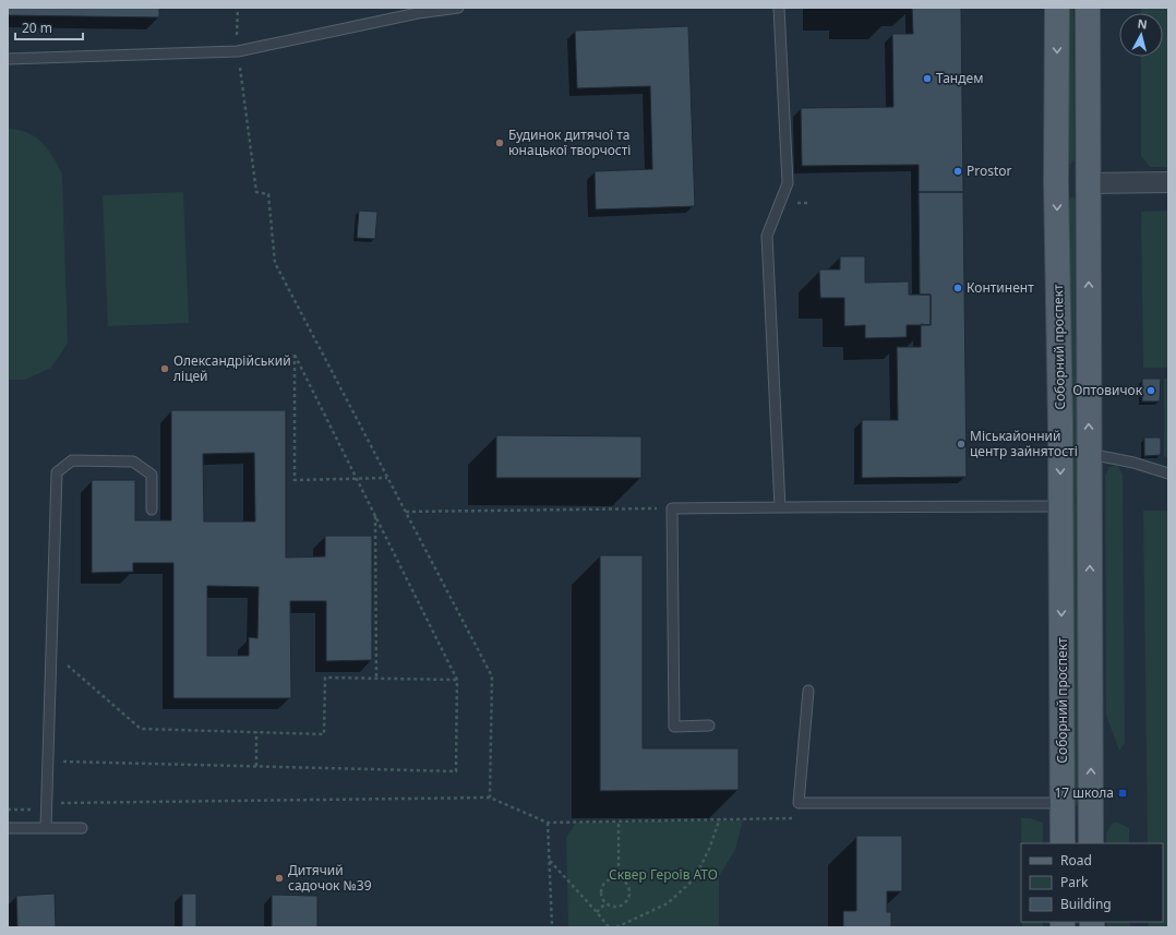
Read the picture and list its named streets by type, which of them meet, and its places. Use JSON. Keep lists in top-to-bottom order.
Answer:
{
  "streets": {
    "main road": ["Соборний проспект"]
  },
  "parks": ["Сквер Героїв АТО"],
  "places": {
    "other": [
      "Тандем",
      "Будинок дитячої та юнацької творчості",
      "Prostor",
      "Континент",
      "Олександрійський ліцей",
      "Оптовичок",
      "Міськайонний центр зайнятості",
      "Дитячий садочок №39"
    ],
    "transit": ["17 школа"]
  },
  "legend": ["Road", "Park", "Building"],
  "scale_bar": "20 m",
  "north": "top"
}
